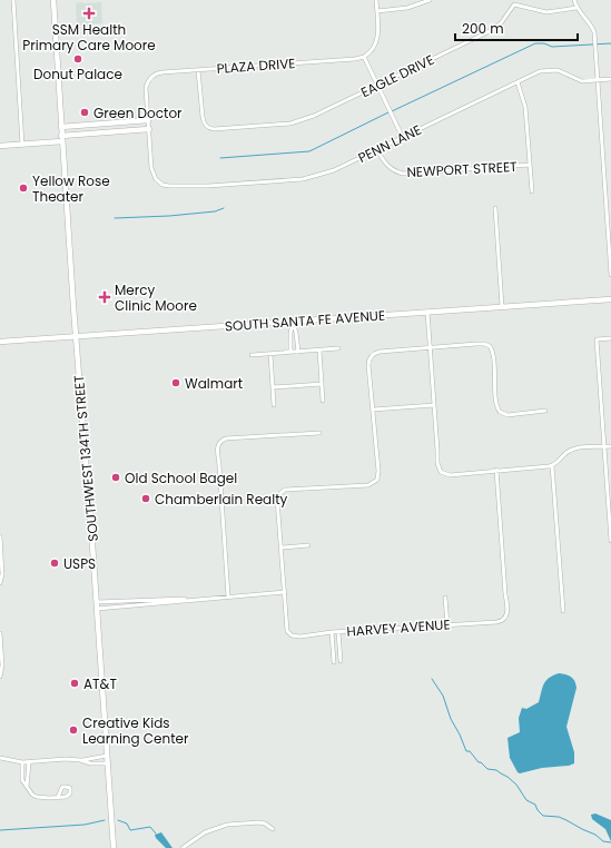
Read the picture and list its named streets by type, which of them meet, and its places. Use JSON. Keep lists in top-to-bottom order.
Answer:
{
  "streets": {
    "main road": ["SOUTH SANTA FE AVENUE", "SOUTHWEST 134TH STREET"],
    "street": [
      "PLAZA DRIVE",
      "EAGLE DRIVE",
      "PENN LANE",
      "NEWPORT STREET",
      "HARVEY AVENUE"
    ]
  },
  "crossings": [
    ["PLAZA DRIVE", "EAGLE DRIVE"],
    ["PENN LANE", "NEWPORT STREET"],
    ["SOUTH SANTA FE AVENUE", "SOUTHWEST 134TH STREET"]
  ],
  "places": {
    "health": ["SSM Health Primary Care Moore", "Mercy Clinic Moore"],
    "other": [
      "Donut Palace",
      "Green Doctor",
      "Yellow Rose Theater",
      "Walmart",
      "Old School Bagel",
      "Chamberlain Realty",
      "USPS",
      "AT&T",
      "Creative Kids Learning Center"
    ]
  },
  "scale_bar": "200 m"
}
